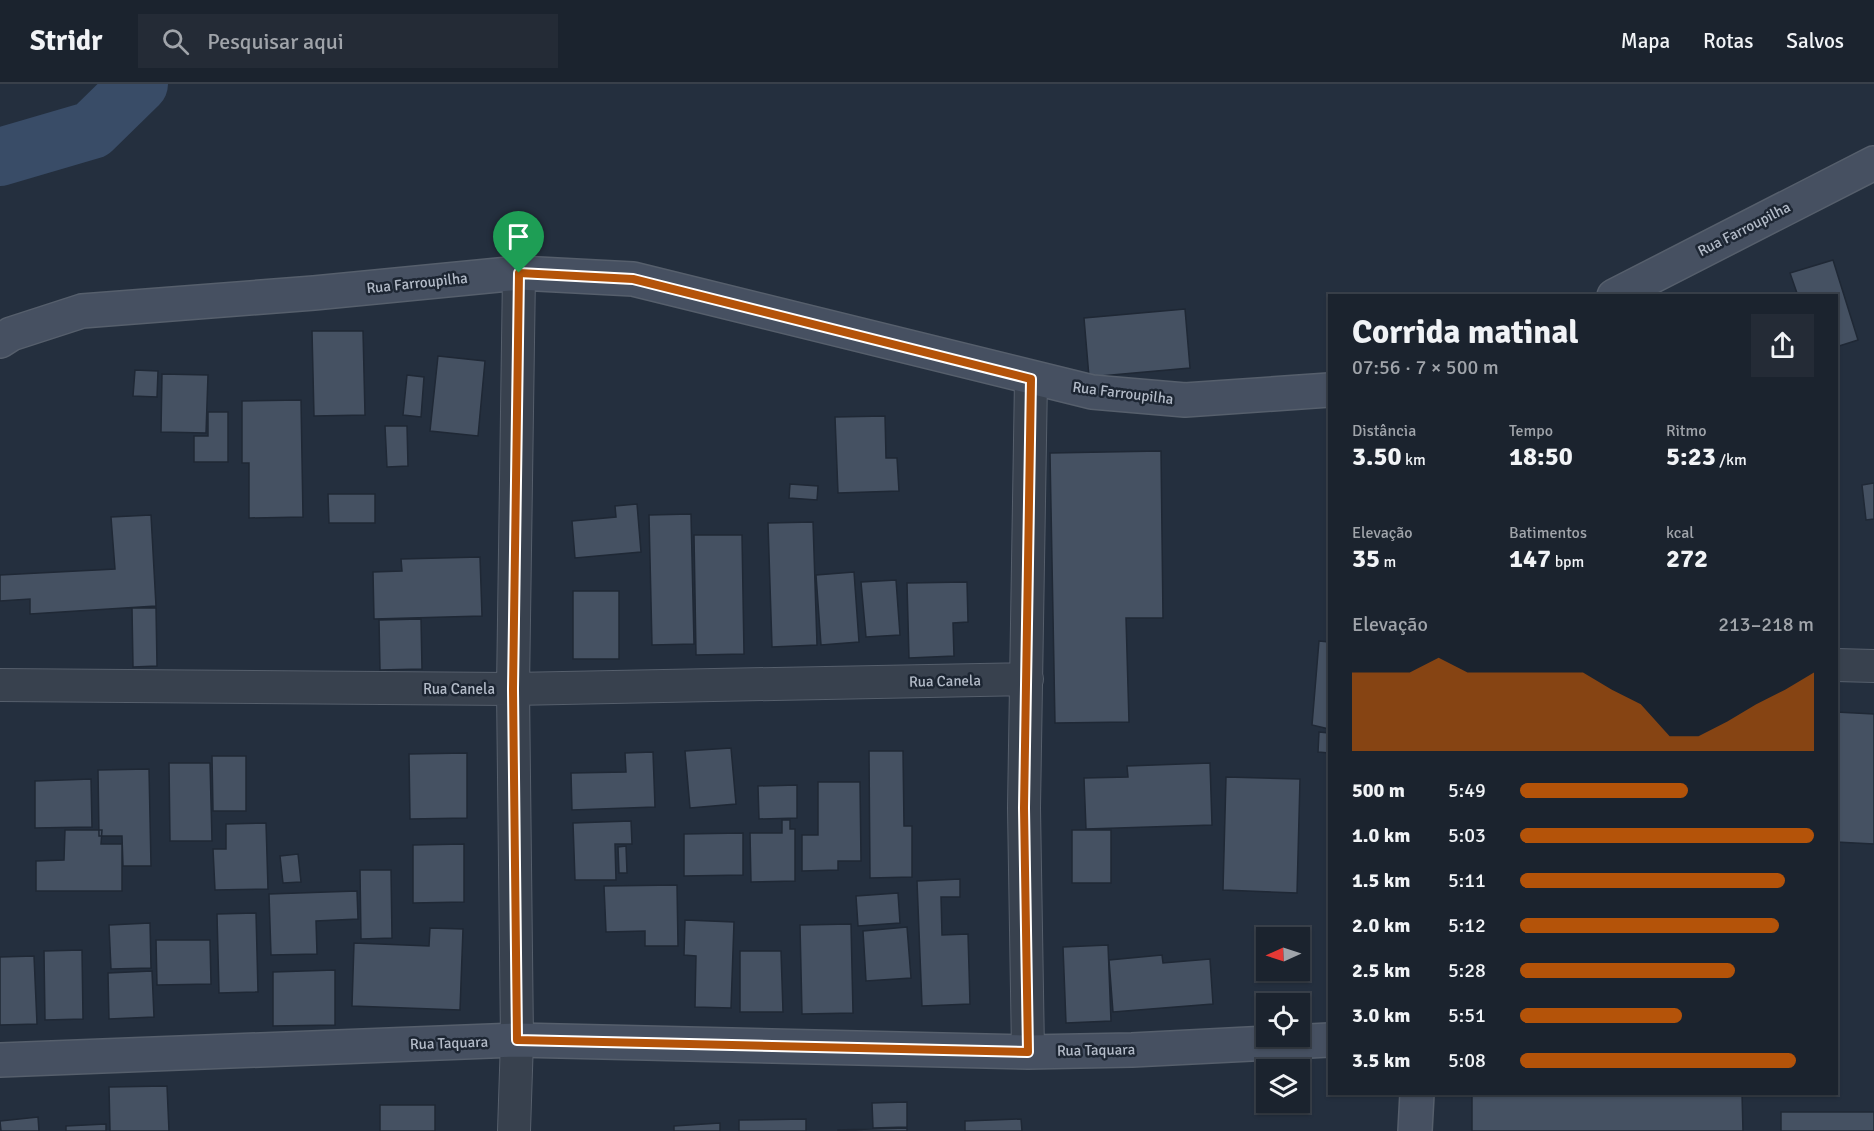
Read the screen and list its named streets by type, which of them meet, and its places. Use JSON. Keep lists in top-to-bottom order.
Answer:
{
  "streets": {
    "street": ["Rua Farroupilha", "Rua Canela", "Rua Taquara"]
  },
  "north": "left",
  "page": {
    "header": "Stridr",
    "search": "Pesquisar aqui",
    "nav": ["Mapa", "Rotas", "Salvos"],
    "heading": ["Corrida matinal", "07:56 · 7 × 500 m"],
    "stats": [
      ["Distância", "3.50 km"],
      ["Tempo", "18:50"],
      ["Ritmo", "5:23 /km"],
      ["Elevação", "35 m"],
      ["Batimentos", "147 bpm"],
      ["kcal", "272"]
    ],
    "chart": ["Elevação", "213–218 m"],
    "list": [
      {
        "name": "500 m",
        "note": "5:49"
      },
      {
        "name": "1.0 km",
        "note": "5:03"
      },
      {
        "name": "1.5 km",
        "note": "5:11"
      },
      {
        "name": "2.0 km",
        "note": "5:12"
      },
      {
        "name": "2.5 km",
        "note": "5:28"
      },
      {
        "name": "3.0 km",
        "note": "5:51"
      },
      {
        "name": "3.5 km",
        "note": "5:08"
      }
    ]
  }
}
